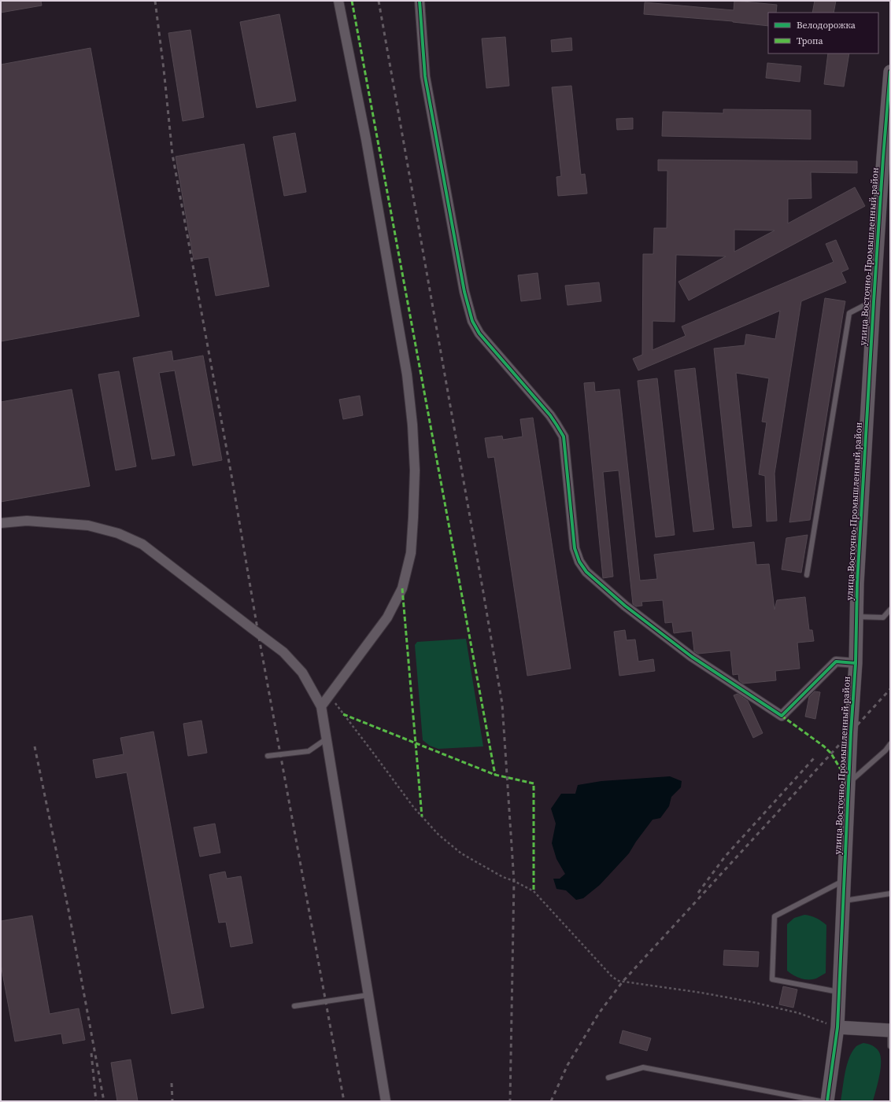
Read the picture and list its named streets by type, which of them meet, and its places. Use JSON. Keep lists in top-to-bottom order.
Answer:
{
  "streets": {
    "street": ["улица Восточно-Промышленный район"]
  },
  "legend": ["Велодорожка", "Тропа"]
}
